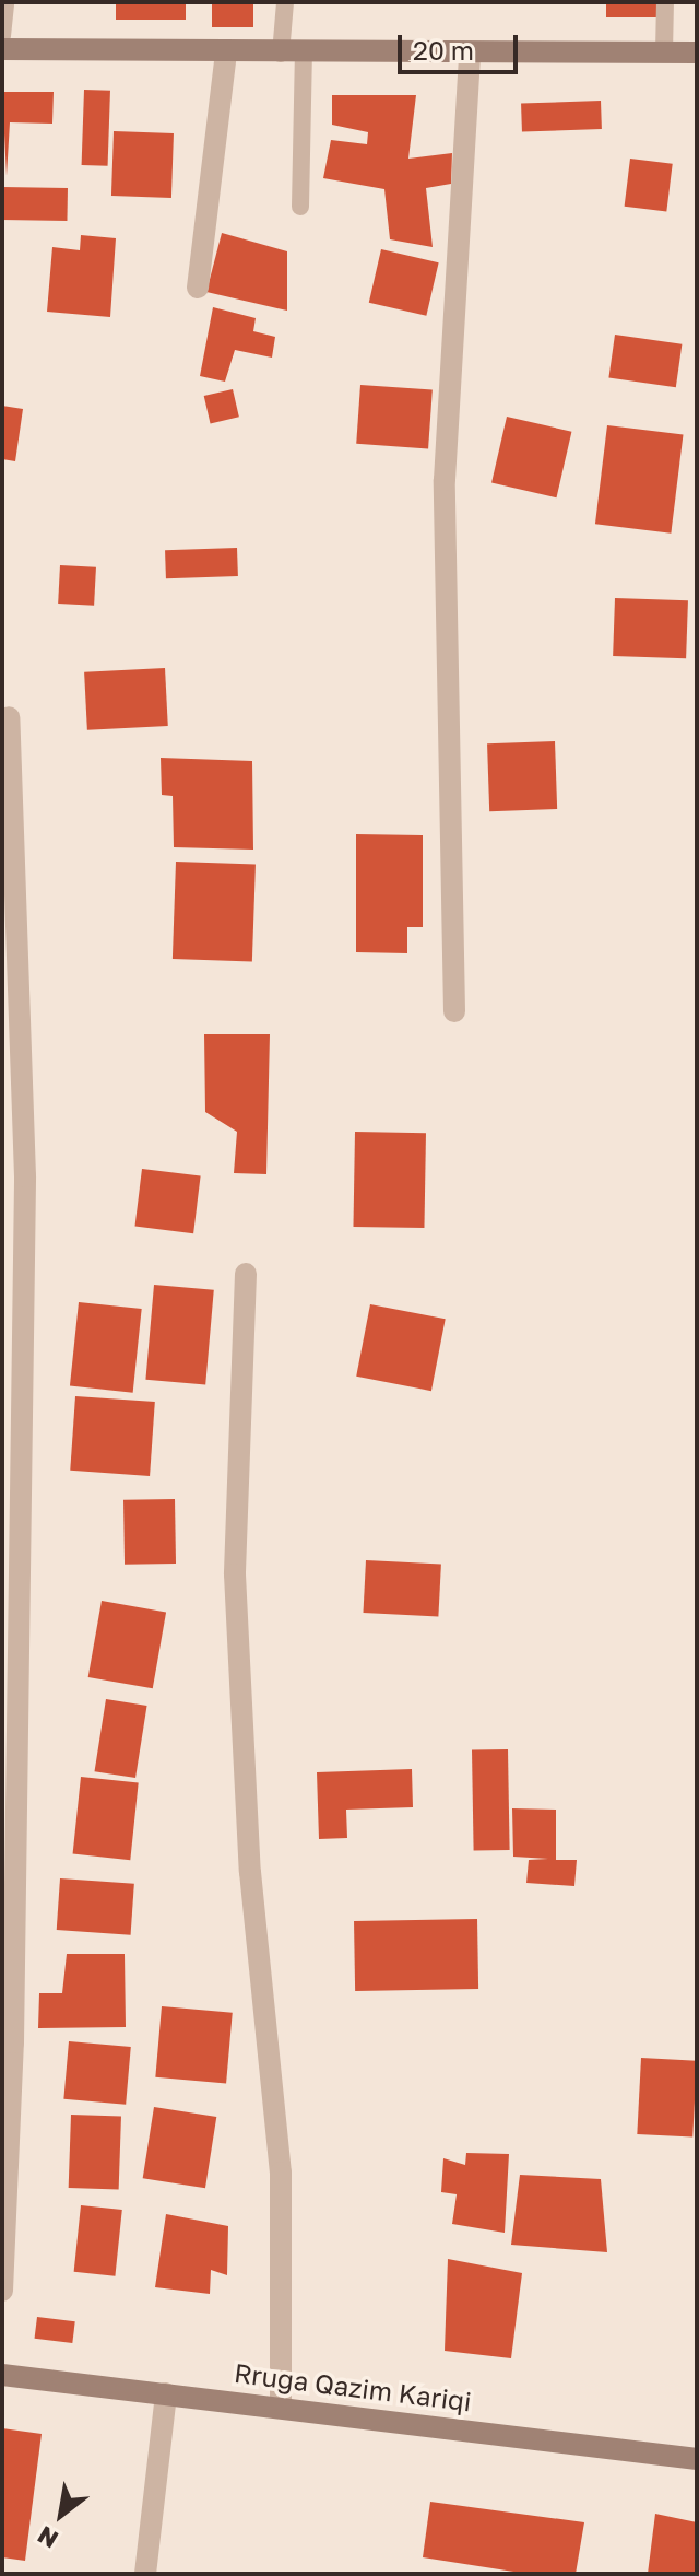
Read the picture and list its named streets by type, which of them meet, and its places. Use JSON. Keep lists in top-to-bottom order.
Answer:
{
  "streets": {
    "main road": ["Rruga Qazim Kariqi"]
  },
  "scale_bar": "20 m",
  "north": "bottom left"
}
